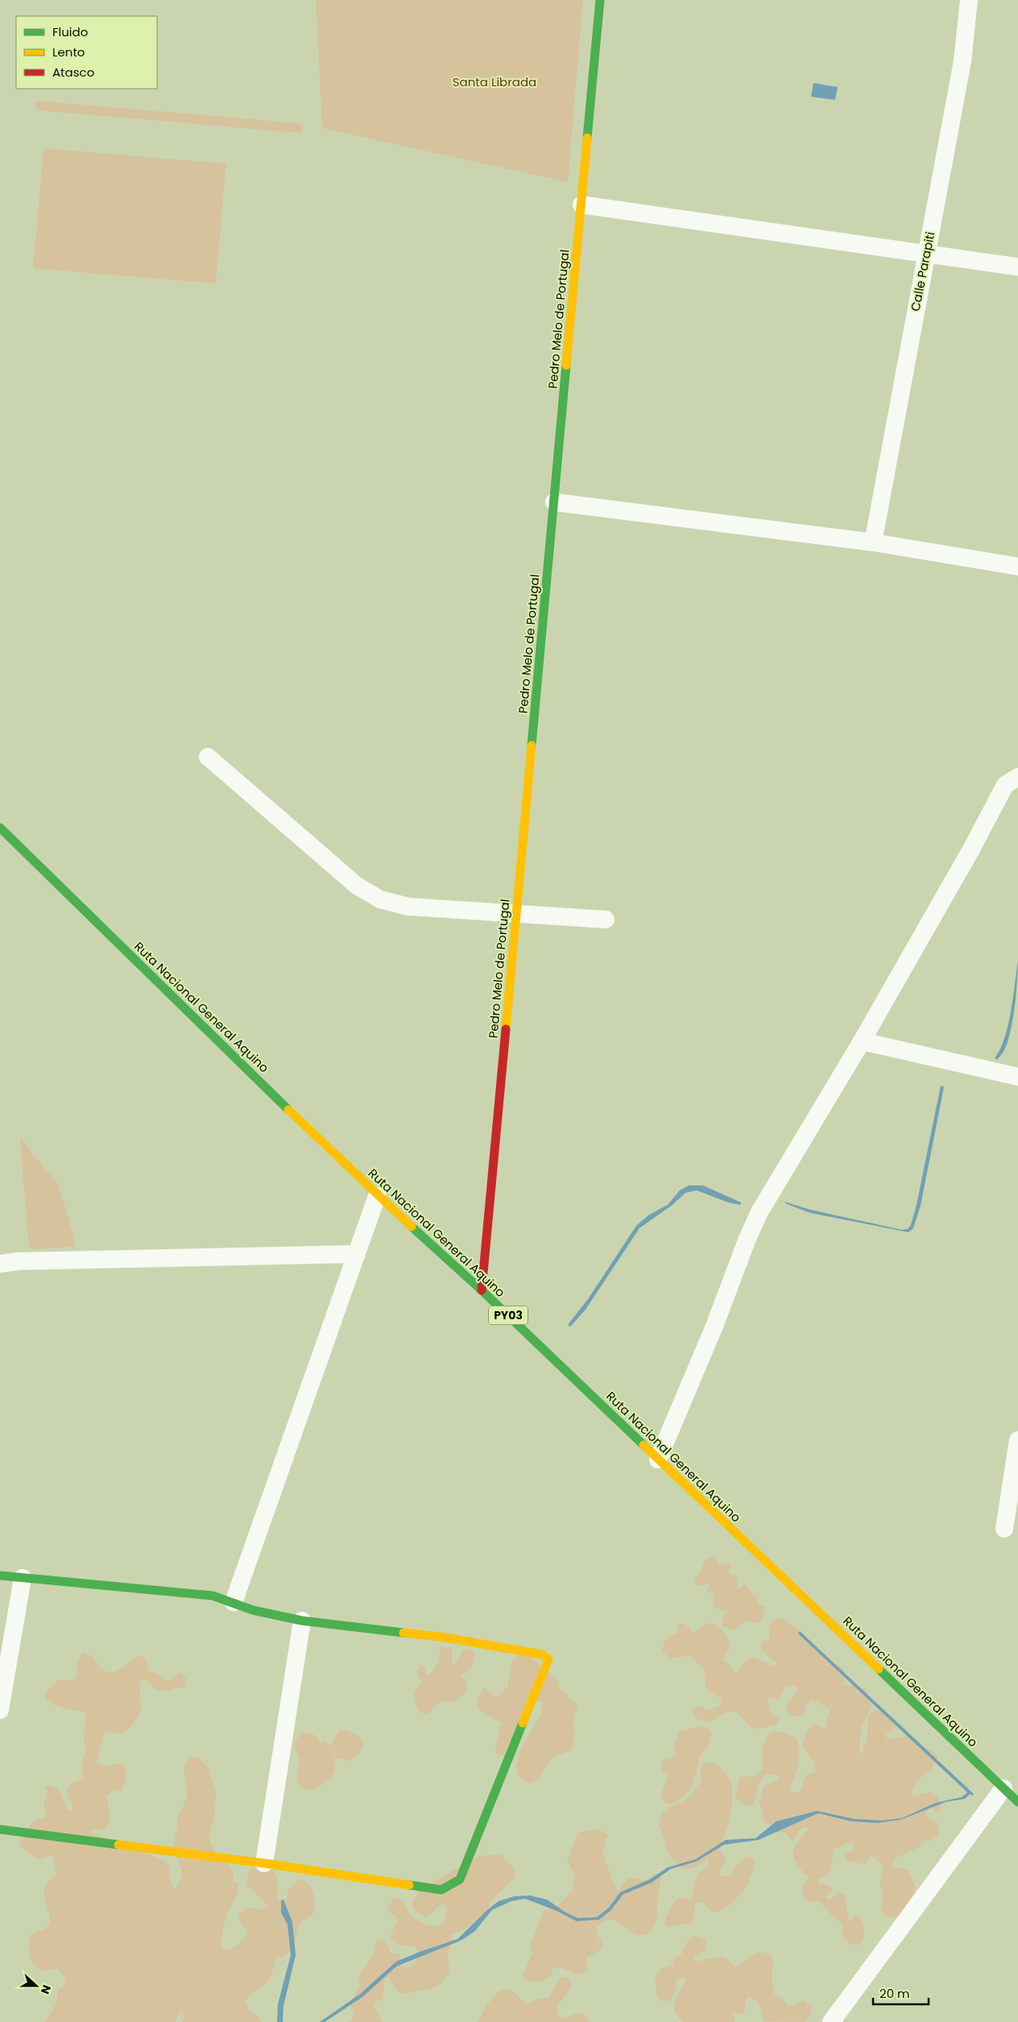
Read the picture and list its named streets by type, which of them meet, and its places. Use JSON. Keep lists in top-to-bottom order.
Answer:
{
  "streets": {
    "main road": ["Pedro Melo de Portugal", "Ruta Nacional General Aquino", "PY03"],
    "street": ["Calle Parapiti"]
  },
  "crossings": [
    ["Pedro Melo de Portugal", "Ruta Nacional General Aquino"]
  ],
  "parks": ["Santa Librada"],
  "legend": ["Fluido", "Lento", "Atasco"],
  "scale_bar": "20 m",
  "north": "right"
}
